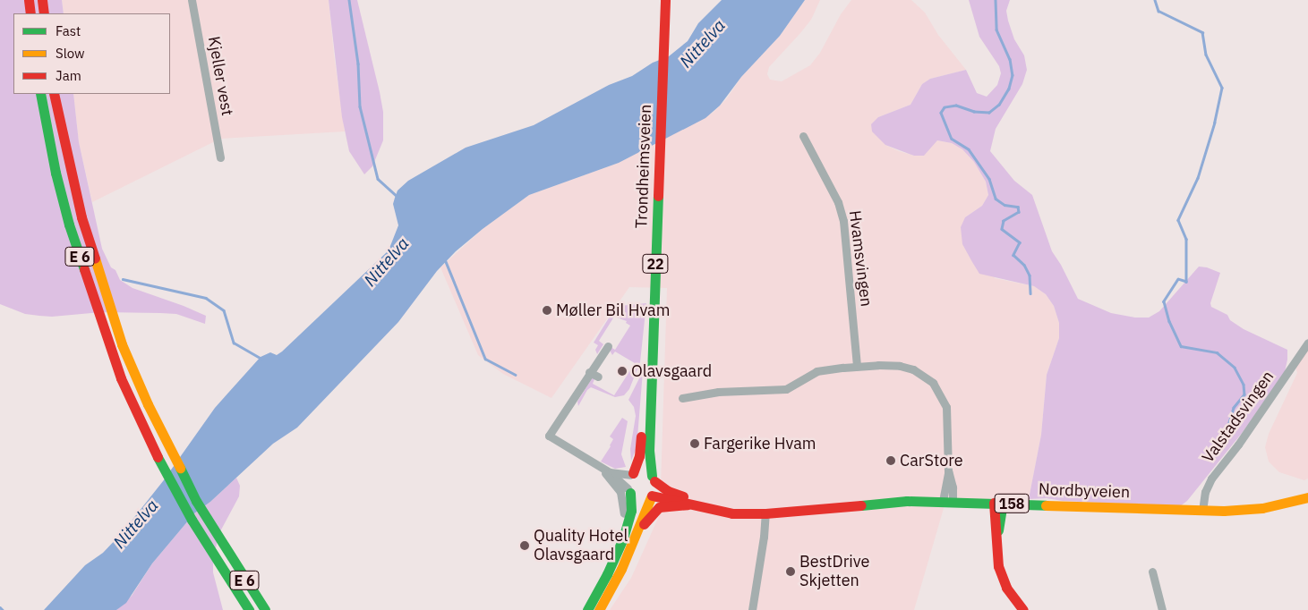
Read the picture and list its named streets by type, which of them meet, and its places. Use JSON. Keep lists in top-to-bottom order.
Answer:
{
  "streets": {
    "main road": [
      "Trondheimsveien",
      "E 6",
      "22",
      "Nordbyveien",
      "158"
    ],
    "street": ["Kjeller vest", "Hvamsvingen", "Valstadsvingen"]
  },
  "crossings": [
    ["Trondheimsveien", "22"],
    ["Trondheimsveien", "Nordbyveien"],
    ["22", "Nordbyveien"],
    ["Valstadsvingen", "Nordbyveien"]
  ],
  "water": ["Nittelva"],
  "places": [
    "Møller Bil Hvam",
    "Olavsgaard",
    "Fargerike Hvam",
    "CarStore",
    "Quality Hotel Olavsgaard",
    "BestDrive Skjetten"
  ],
  "legend": ["Fast", "Slow", "Jam"]
}
